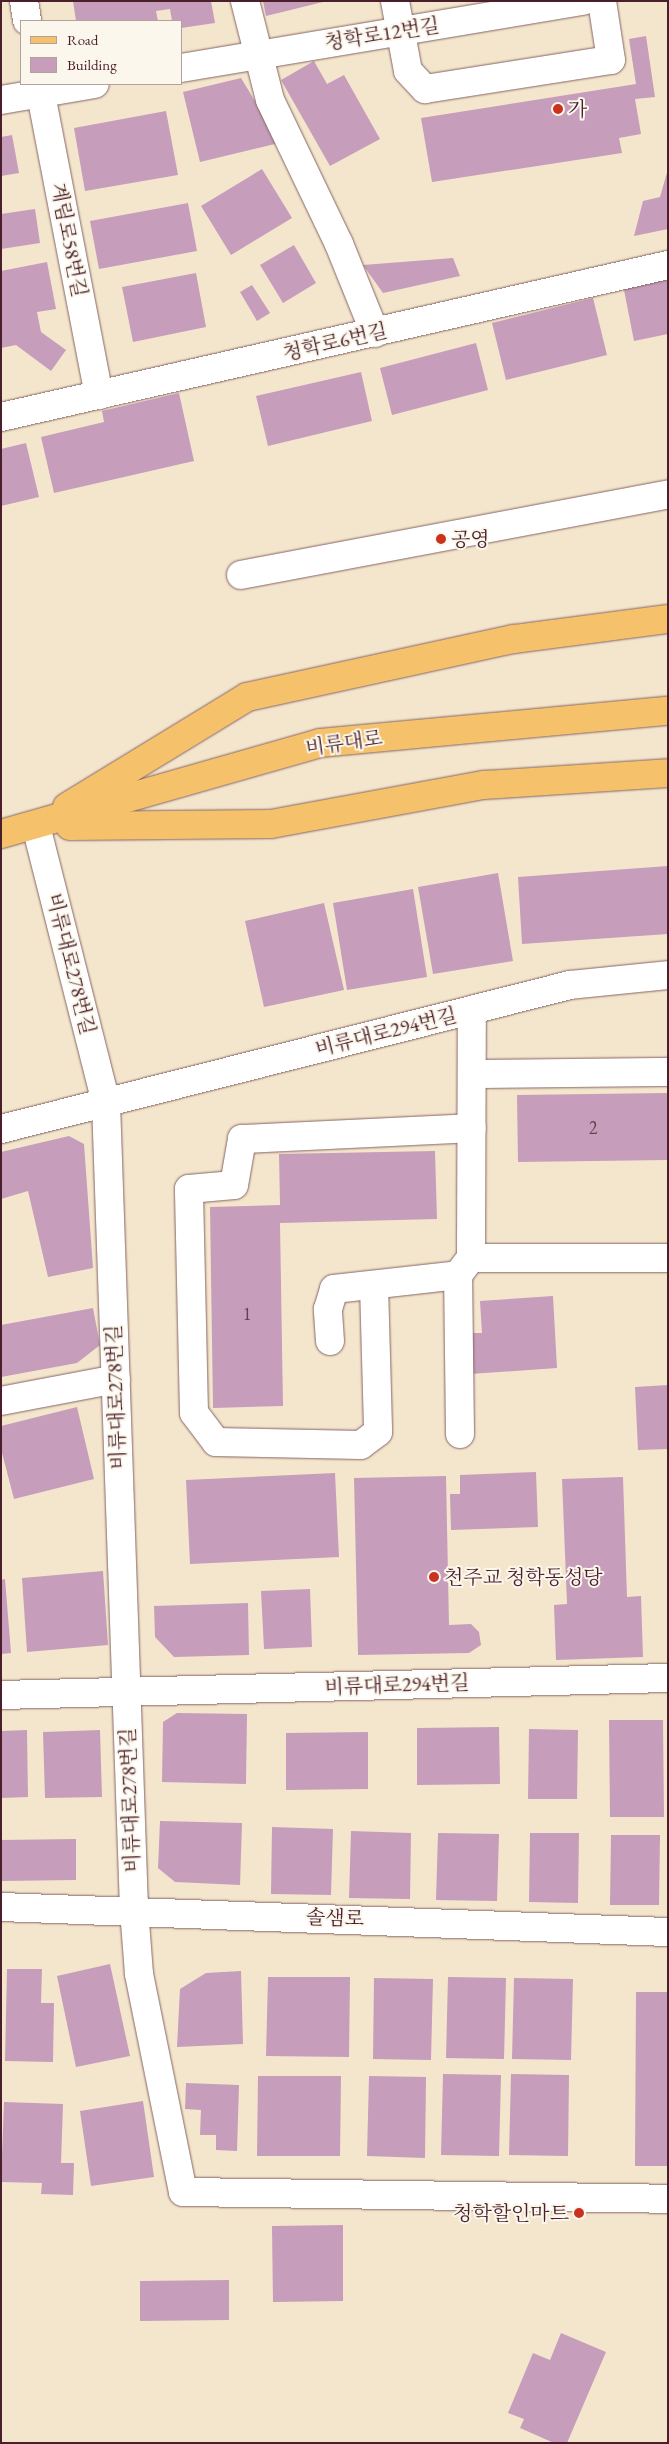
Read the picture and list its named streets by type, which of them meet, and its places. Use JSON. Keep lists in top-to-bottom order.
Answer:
{
  "streets": {
    "main road": ["비류대로"],
    "street": [
      "청학로12번길",
      "계림로58번길",
      "청학로6번길",
      "비류대로278번길",
      "비류대로294번길",
      "솔샘로"
    ]
  },
  "crossings": [
    ["계림로58번길", "청학로6번길"],
    ["비류대로", "비류대로278번길"],
    ["비류대로278번길", "비류대로294번길"],
    ["비류대로278번길", "솔샘로"]
  ],
  "places": [
    "가",
    "공영",
    "천주교 청학동성당",
    "청학할인마트"
  ],
  "house_numbers": ["2", "1"],
  "legend": ["Road", "Building"]
}
